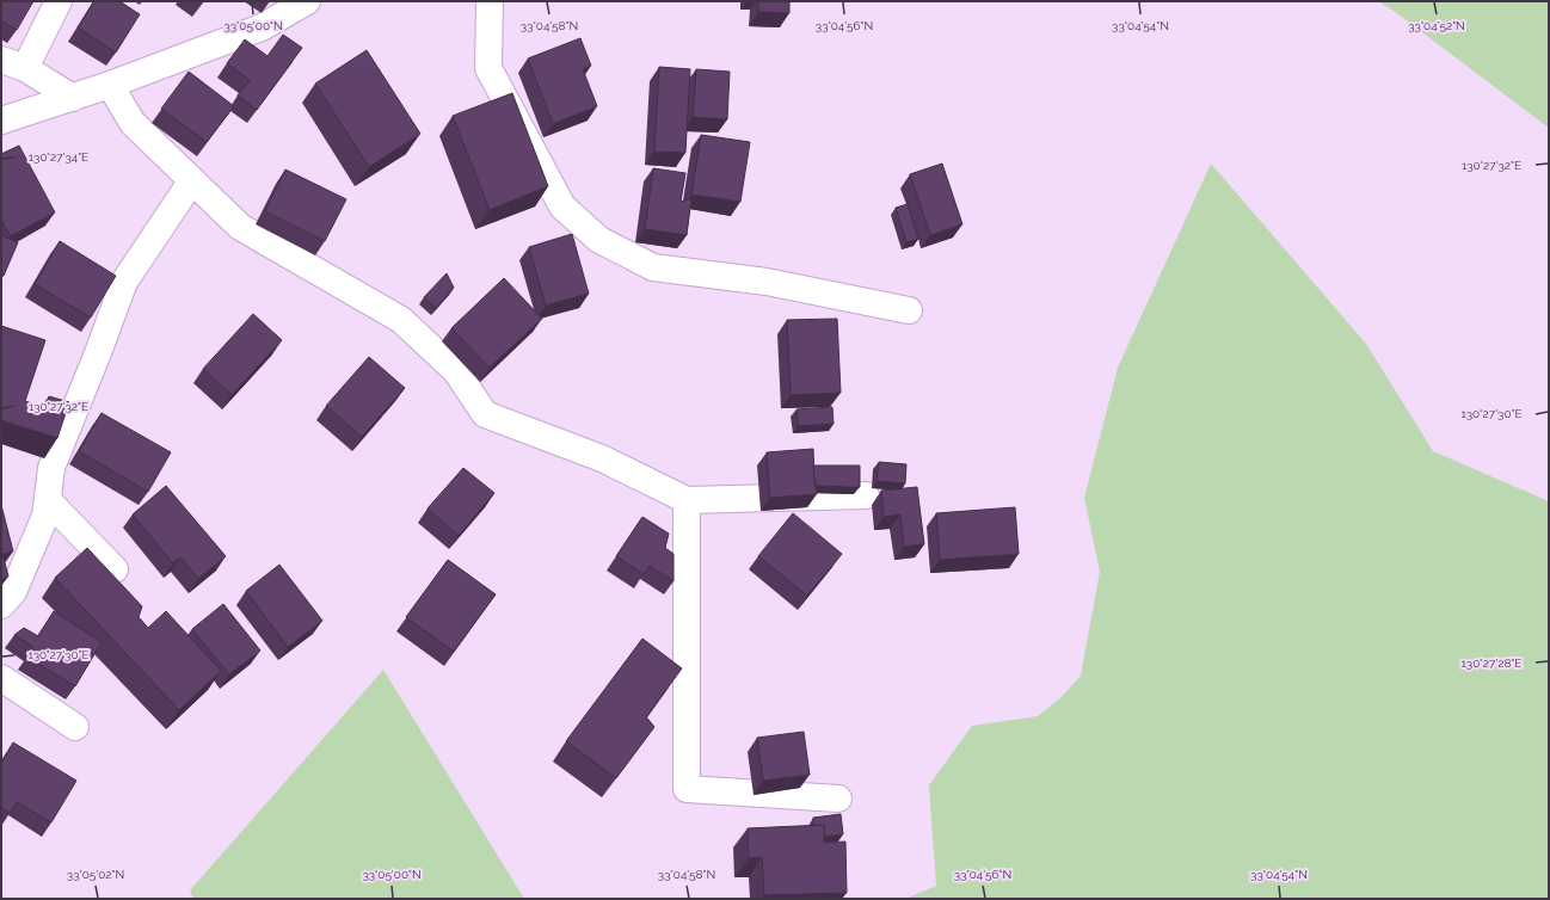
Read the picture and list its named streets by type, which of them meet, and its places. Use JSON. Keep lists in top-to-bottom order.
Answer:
{
  "coordinates": [
    "33°05'00\"N",
    "33°04'58\"N",
    "33°04'56\"N",
    "33°04'52\"N",
    "33°04'54\"N",
    "130°27'34\"E",
    "130°27'32\"E",
    "130°27'30\"E",
    "130°27'28\"E",
    "33°05'02\"N"
  ]
}
